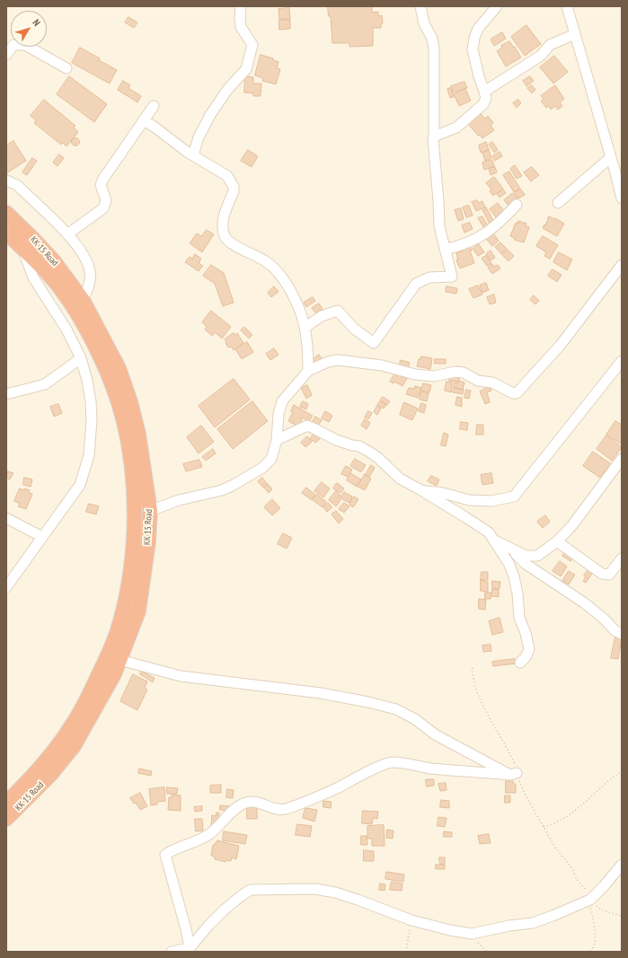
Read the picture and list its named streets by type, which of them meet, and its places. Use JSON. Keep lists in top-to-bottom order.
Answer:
{
  "streets": {
    "highway": ["KK 15 Road"]
  },
  "north": "top right"
}
